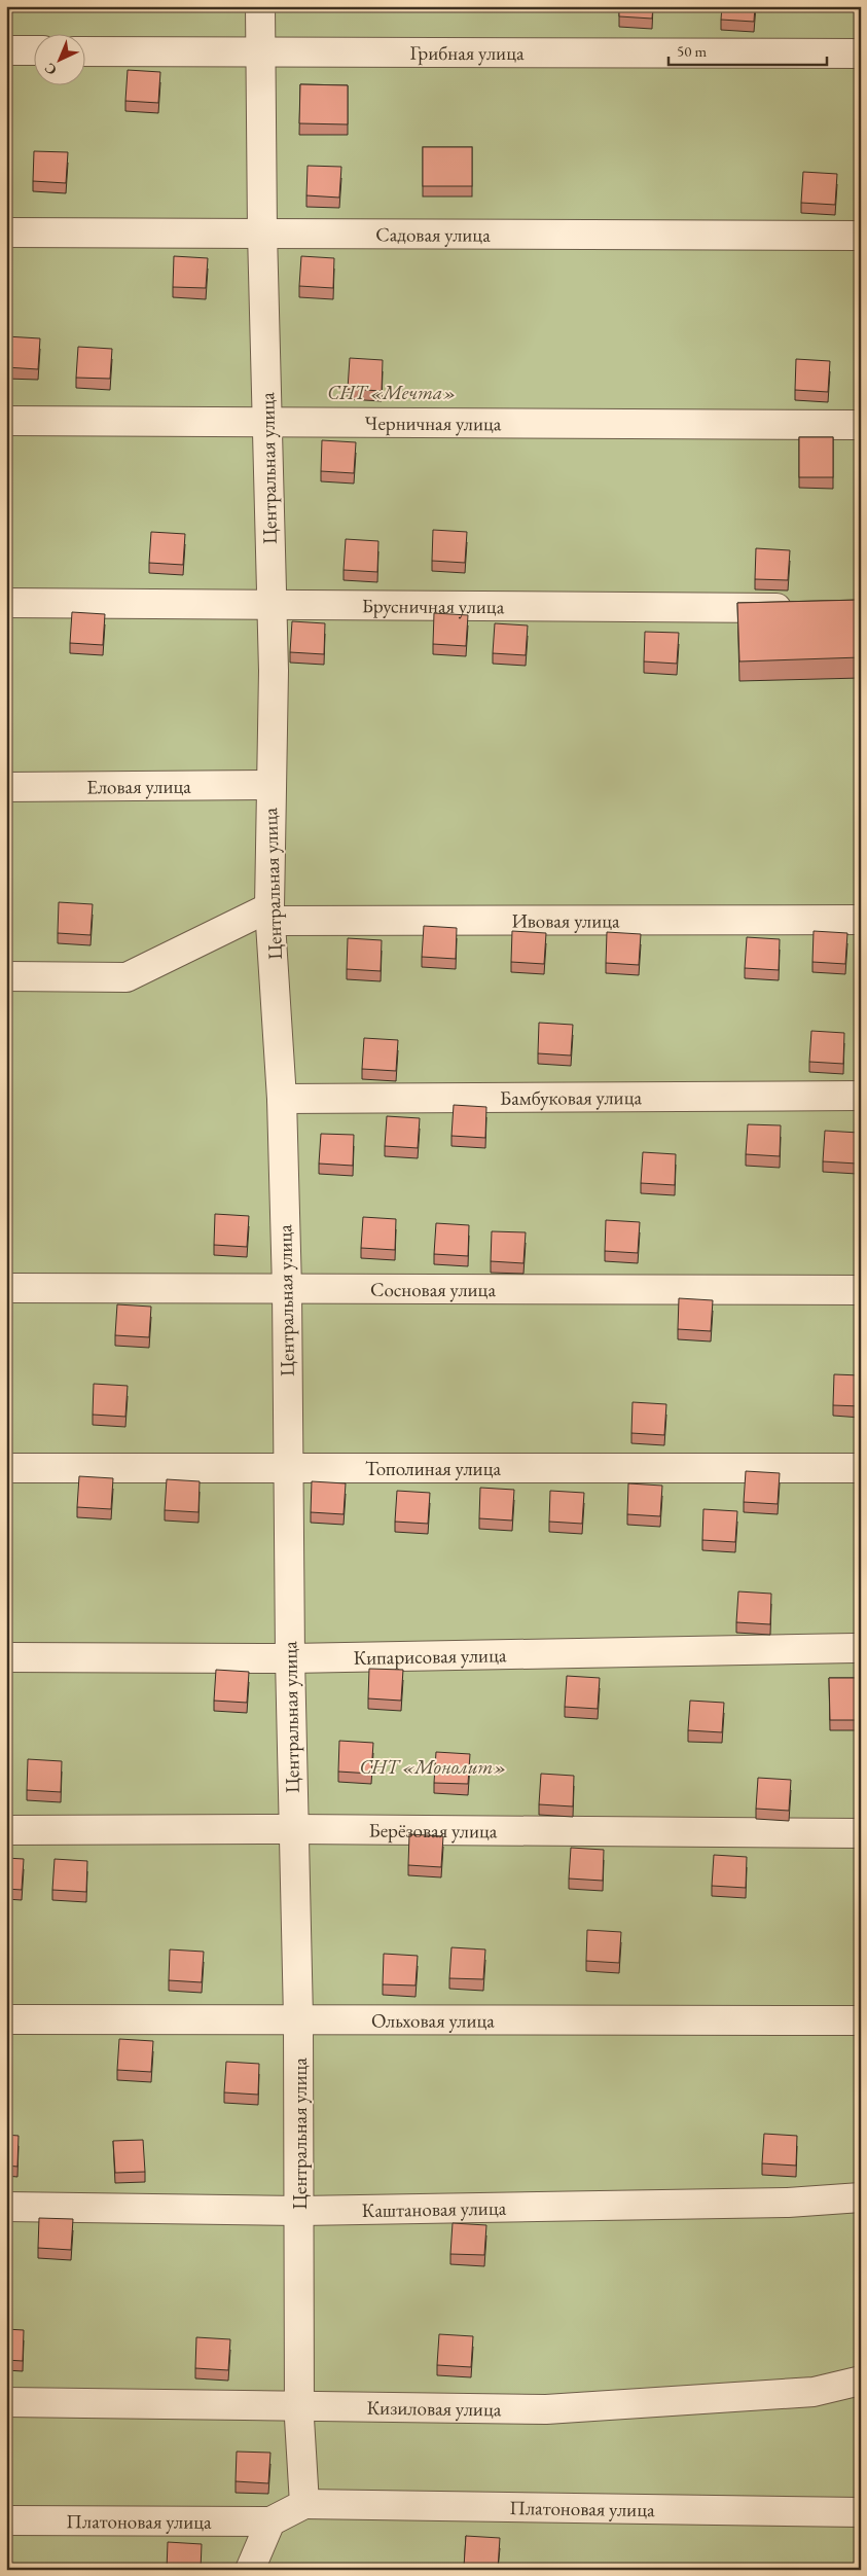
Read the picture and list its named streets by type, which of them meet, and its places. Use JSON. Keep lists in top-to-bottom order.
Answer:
{
  "streets": {
    "street": [
      "Грибная улица",
      "Садовая улица",
      "Черничная улица",
      "Центральная улица",
      "Брусничная улица",
      "Еловая улица",
      "Ивовая улица",
      "Бамбуковая улица",
      "Сосновая улица",
      "Тополиная улица",
      "Кипарисовая улица",
      "Берёзовая улица",
      "Ольховая улица",
      "Каштановая улица",
      "Кизиловая улица",
      "Платоновая улица"
    ]
  },
  "crossings": [
    ["Грибная улица", "Центральная улица"],
    ["Садовая улица", "Центральная улица"],
    ["Черничная улица", "Центральная улица"],
    ["Центральная улица", "Брусничная улица"],
    ["Центральная улица", "Еловая улица"],
    ["Центральная улица", "Ивовая улица"],
    ["Центральная улица", "Бамбуковая улица"],
    ["Центральная улица", "Сосновая улица"],
    ["Центральная улица", "Тополиная улица"],
    ["Центральная улица", "Кипарисовая улица"],
    ["Центральная улица", "Берёзовая улица"],
    ["Центральная улица", "Ольховая улица"],
    ["Центральная улица", "Каштановая улица"],
    ["Центральная улица", "Кизиловая улица"],
    ["Центральная улица", "Платоновая улица"]
  ],
  "parks": ["СНТ «Мечта»", "СНТ «Монолит»"],
  "scale_bar": "50 m",
  "north": "bottom left"
}
